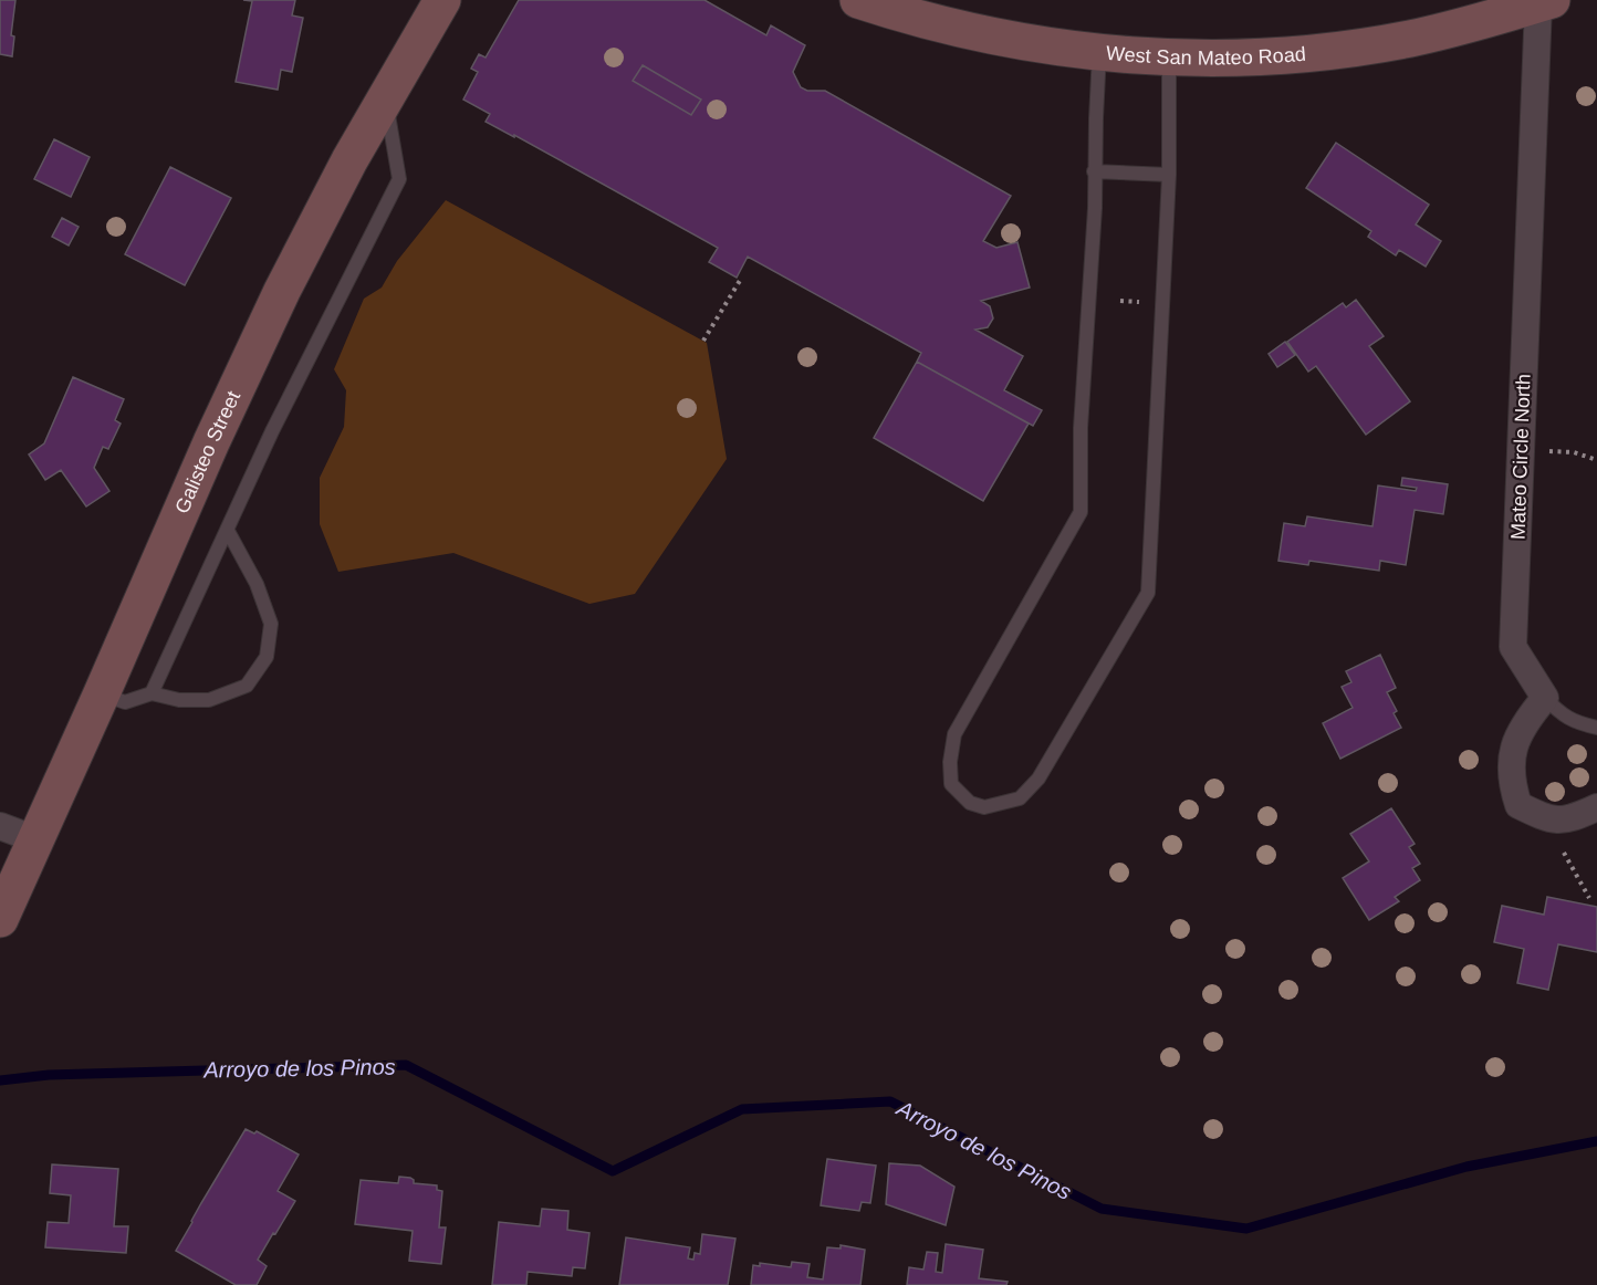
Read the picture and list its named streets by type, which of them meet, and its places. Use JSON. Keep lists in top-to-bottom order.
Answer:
{
  "streets": {
    "street": ["West San Mateo Road", "Galisteo Street", "Mateo Circle North"]
  },
  "crossings": [
    ["West San Mateo Road", "Mateo Circle North"]
  ],
  "water": ["Arroyo de los Pinos"]
}
